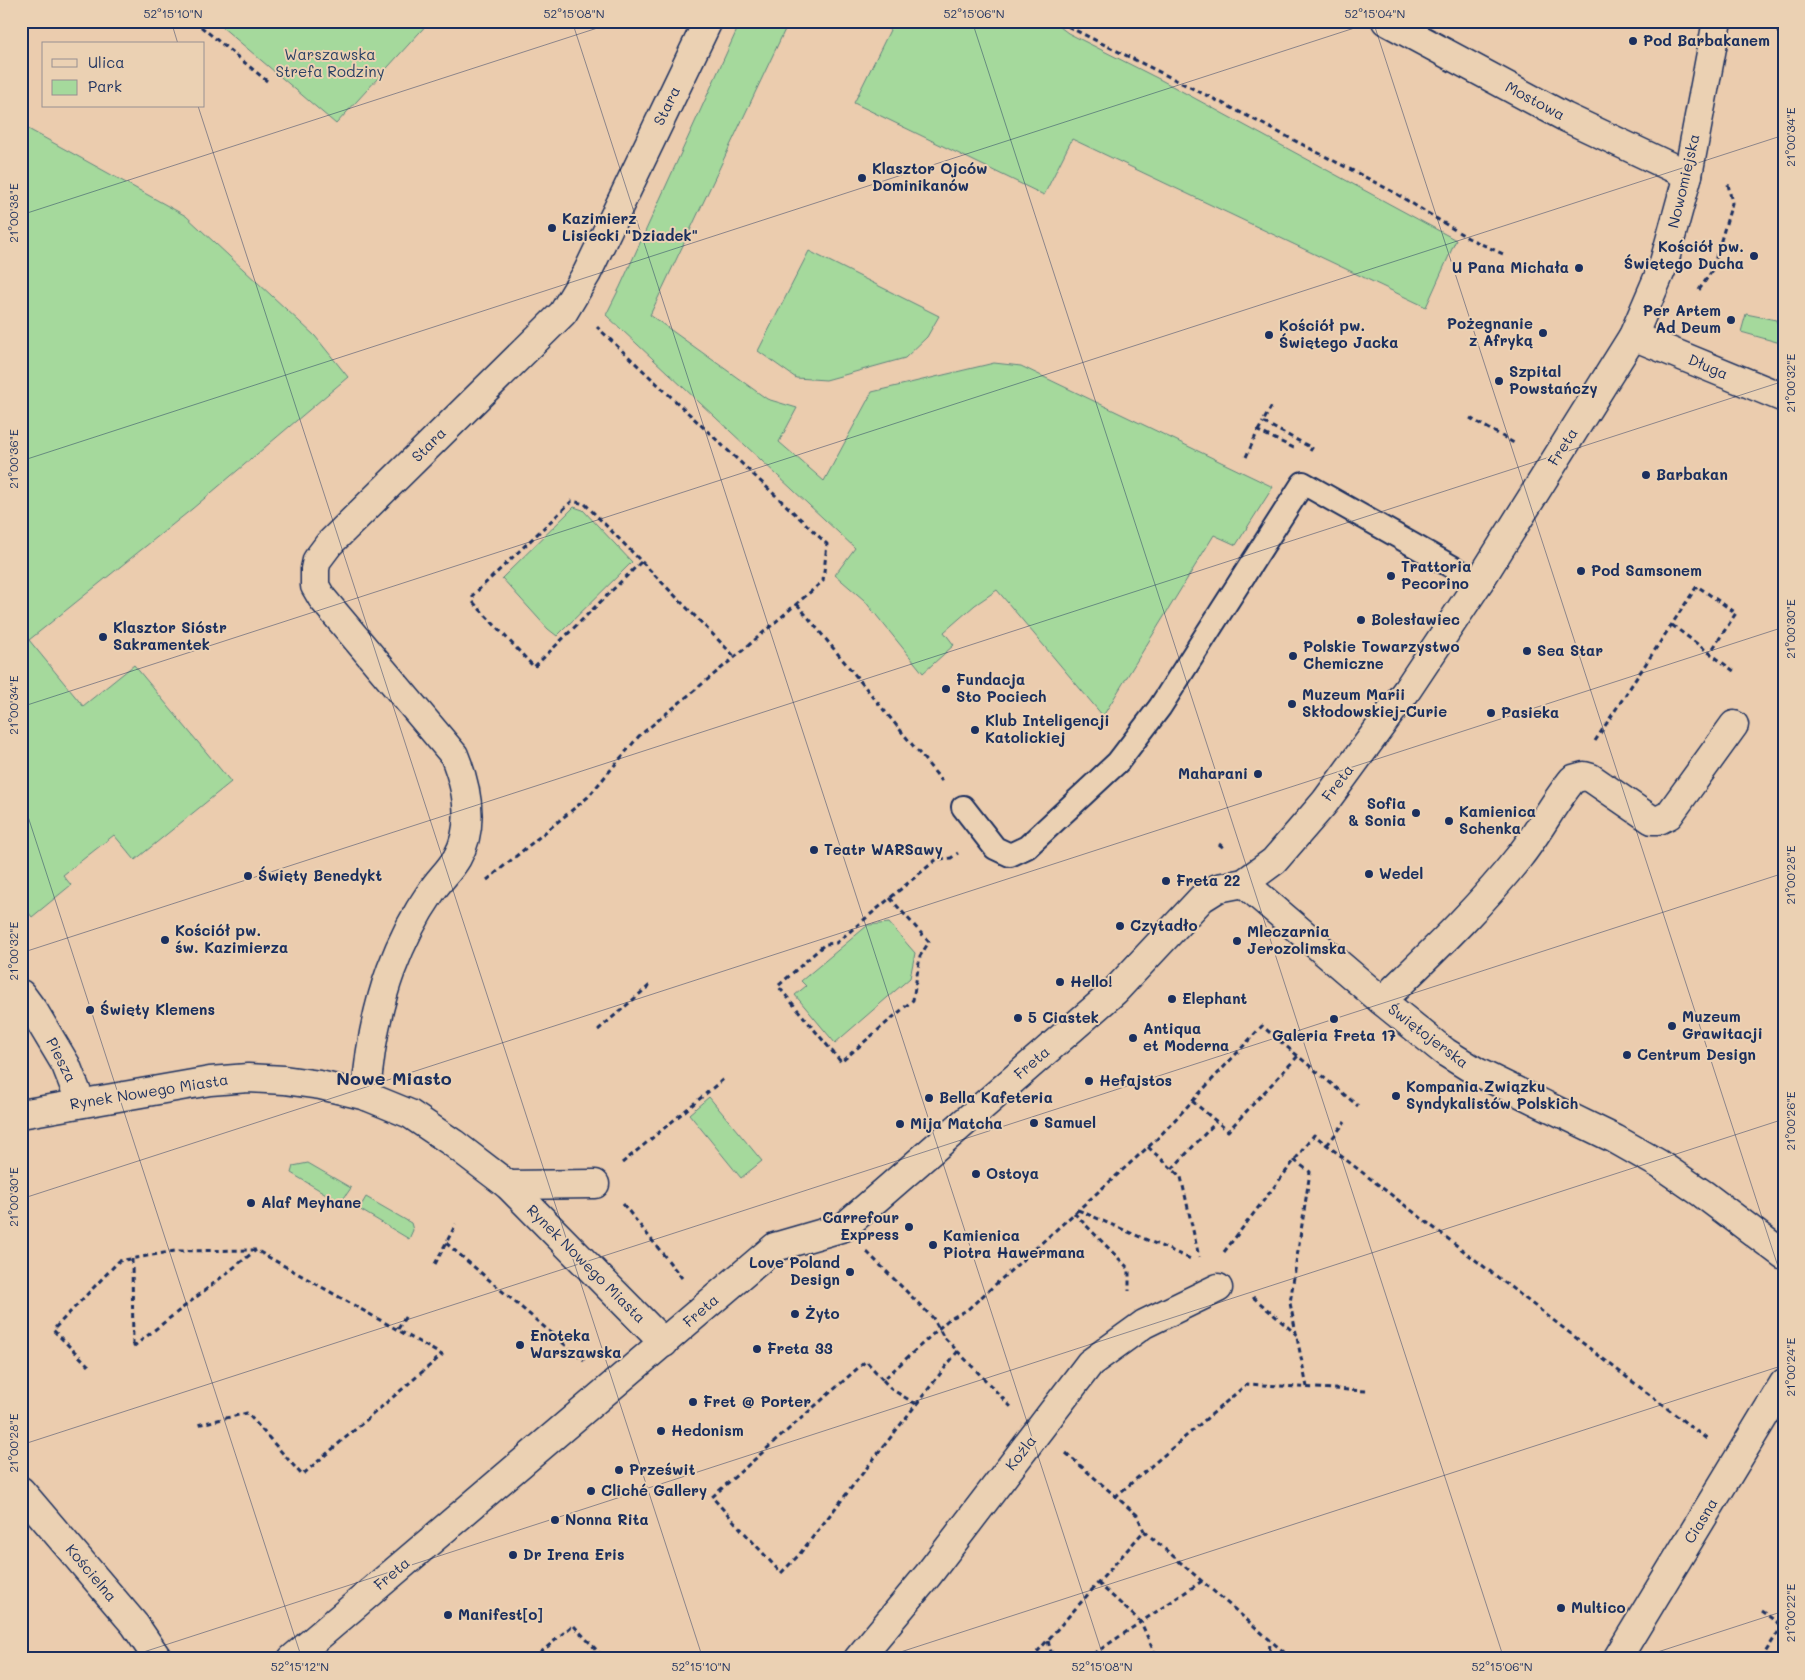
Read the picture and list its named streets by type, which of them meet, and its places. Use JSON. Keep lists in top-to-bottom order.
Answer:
{
  "streets": {
    "street": [
      "Mostowa",
      "Stara",
      "Nowomiejska",
      "Długa",
      "Freta",
      "Świętojerska",
      "Piesza",
      "Rynek Nowego Miasta",
      "Koźla",
      "Ciasna",
      "Kościelna"
    ]
  },
  "crossings": [
    ["Mostowa", "Nowomiejska"],
    ["Stara", "Rynek Nowego Miasta"],
    ["Nowomiejska", "Długa"],
    ["Nowomiejska", "Freta"],
    ["Długa", "Freta"],
    ["Freta", "Świętojerska"],
    ["Freta", "Rynek Nowego Miasta"],
    ["Piesza", "Rynek Nowego Miasta"]
  ],
  "districts": ["Nowe Miasto"],
  "parks": ["Warszawska Strefa Rodziny"],
  "places": [
    "Pod Barbakanem",
    "Klasztor Ojców Dominikanów",
    "Kazimierz Lisiecki \"Dziadek\"",
    "Kościół pw. Świętego Ducha",
    "U Pana Michała",
    "Per Artem Ad Deum",
    "Pożegnanie z Afryką",
    "Kościół pw. Świętego Jacka",
    "Szpital Powstańczy",
    "Barbakan",
    "Pod Samsonem",
    "Trattoria Pecorino",
    "Bolesławiec",
    "Klasztor Sióstr Sakramentek",
    "Sea Star",
    "Polskie Towarzystwo Chemiczne",
    "Fundacja Sto Pociech",
    "Muzeum Marii Skłodowskiej-Curie",
    "Pasieka",
    "Klub Inteligencji Katolickiej",
    "Maharani",
    "Sofia & Sonia",
    "Kamienica Schenka",
    "Teatr WARSawy",
    "Wedel",
    "Święty Benedykt",
    "Freta 22",
    "Czytadło",
    "Kościół pw. św. Kazimierza",
    "Mleczarnia Jerozolimska",
    "Hello!",
    "Elephant",
    "Święty Klemens",
    "5 Ciastek",
    "Galeria Freta 17",
    "Muzeum Grawitacji",
    "Antiqua et Moderna",
    "Centrum Design",
    "Hefajstos",
    "Kompania Związku Syndykalistów Polskich",
    "Bella Kafeteria",
    "Samuel",
    "Mija Matcha",
    "Ostoya",
    "Alaf Meyhane",
    "Carrefour Express",
    "Kamienica Piotra Hawermana",
    "Love Poland Design",
    "Żyto",
    "Enoteka Warszawska",
    "Freta 33",
    "Fret @ Porter",
    "Hedonism",
    "Prześwit",
    "Cliché Gallery",
    "Nonna Rita",
    "Dr Irena Eris",
    "Multico",
    "Manifest[o]"
  ],
  "legend": ["Ulica", "Park"],
  "coordinates": [
    "52°15'10\"N",
    "52°15'08\"N",
    "52°15'06\"N",
    "52°15'04\"N",
    "21°00'34\"E",
    "21°00'38\"E",
    "21°00'32\"E",
    "21°00'36\"E",
    "21°00'30\"E",
    "21°00'28\"E",
    "21°00'26\"E",
    "21°00'24\"E",
    "21°00'22\"E",
    "52°15'12\"N"
  ]
}
